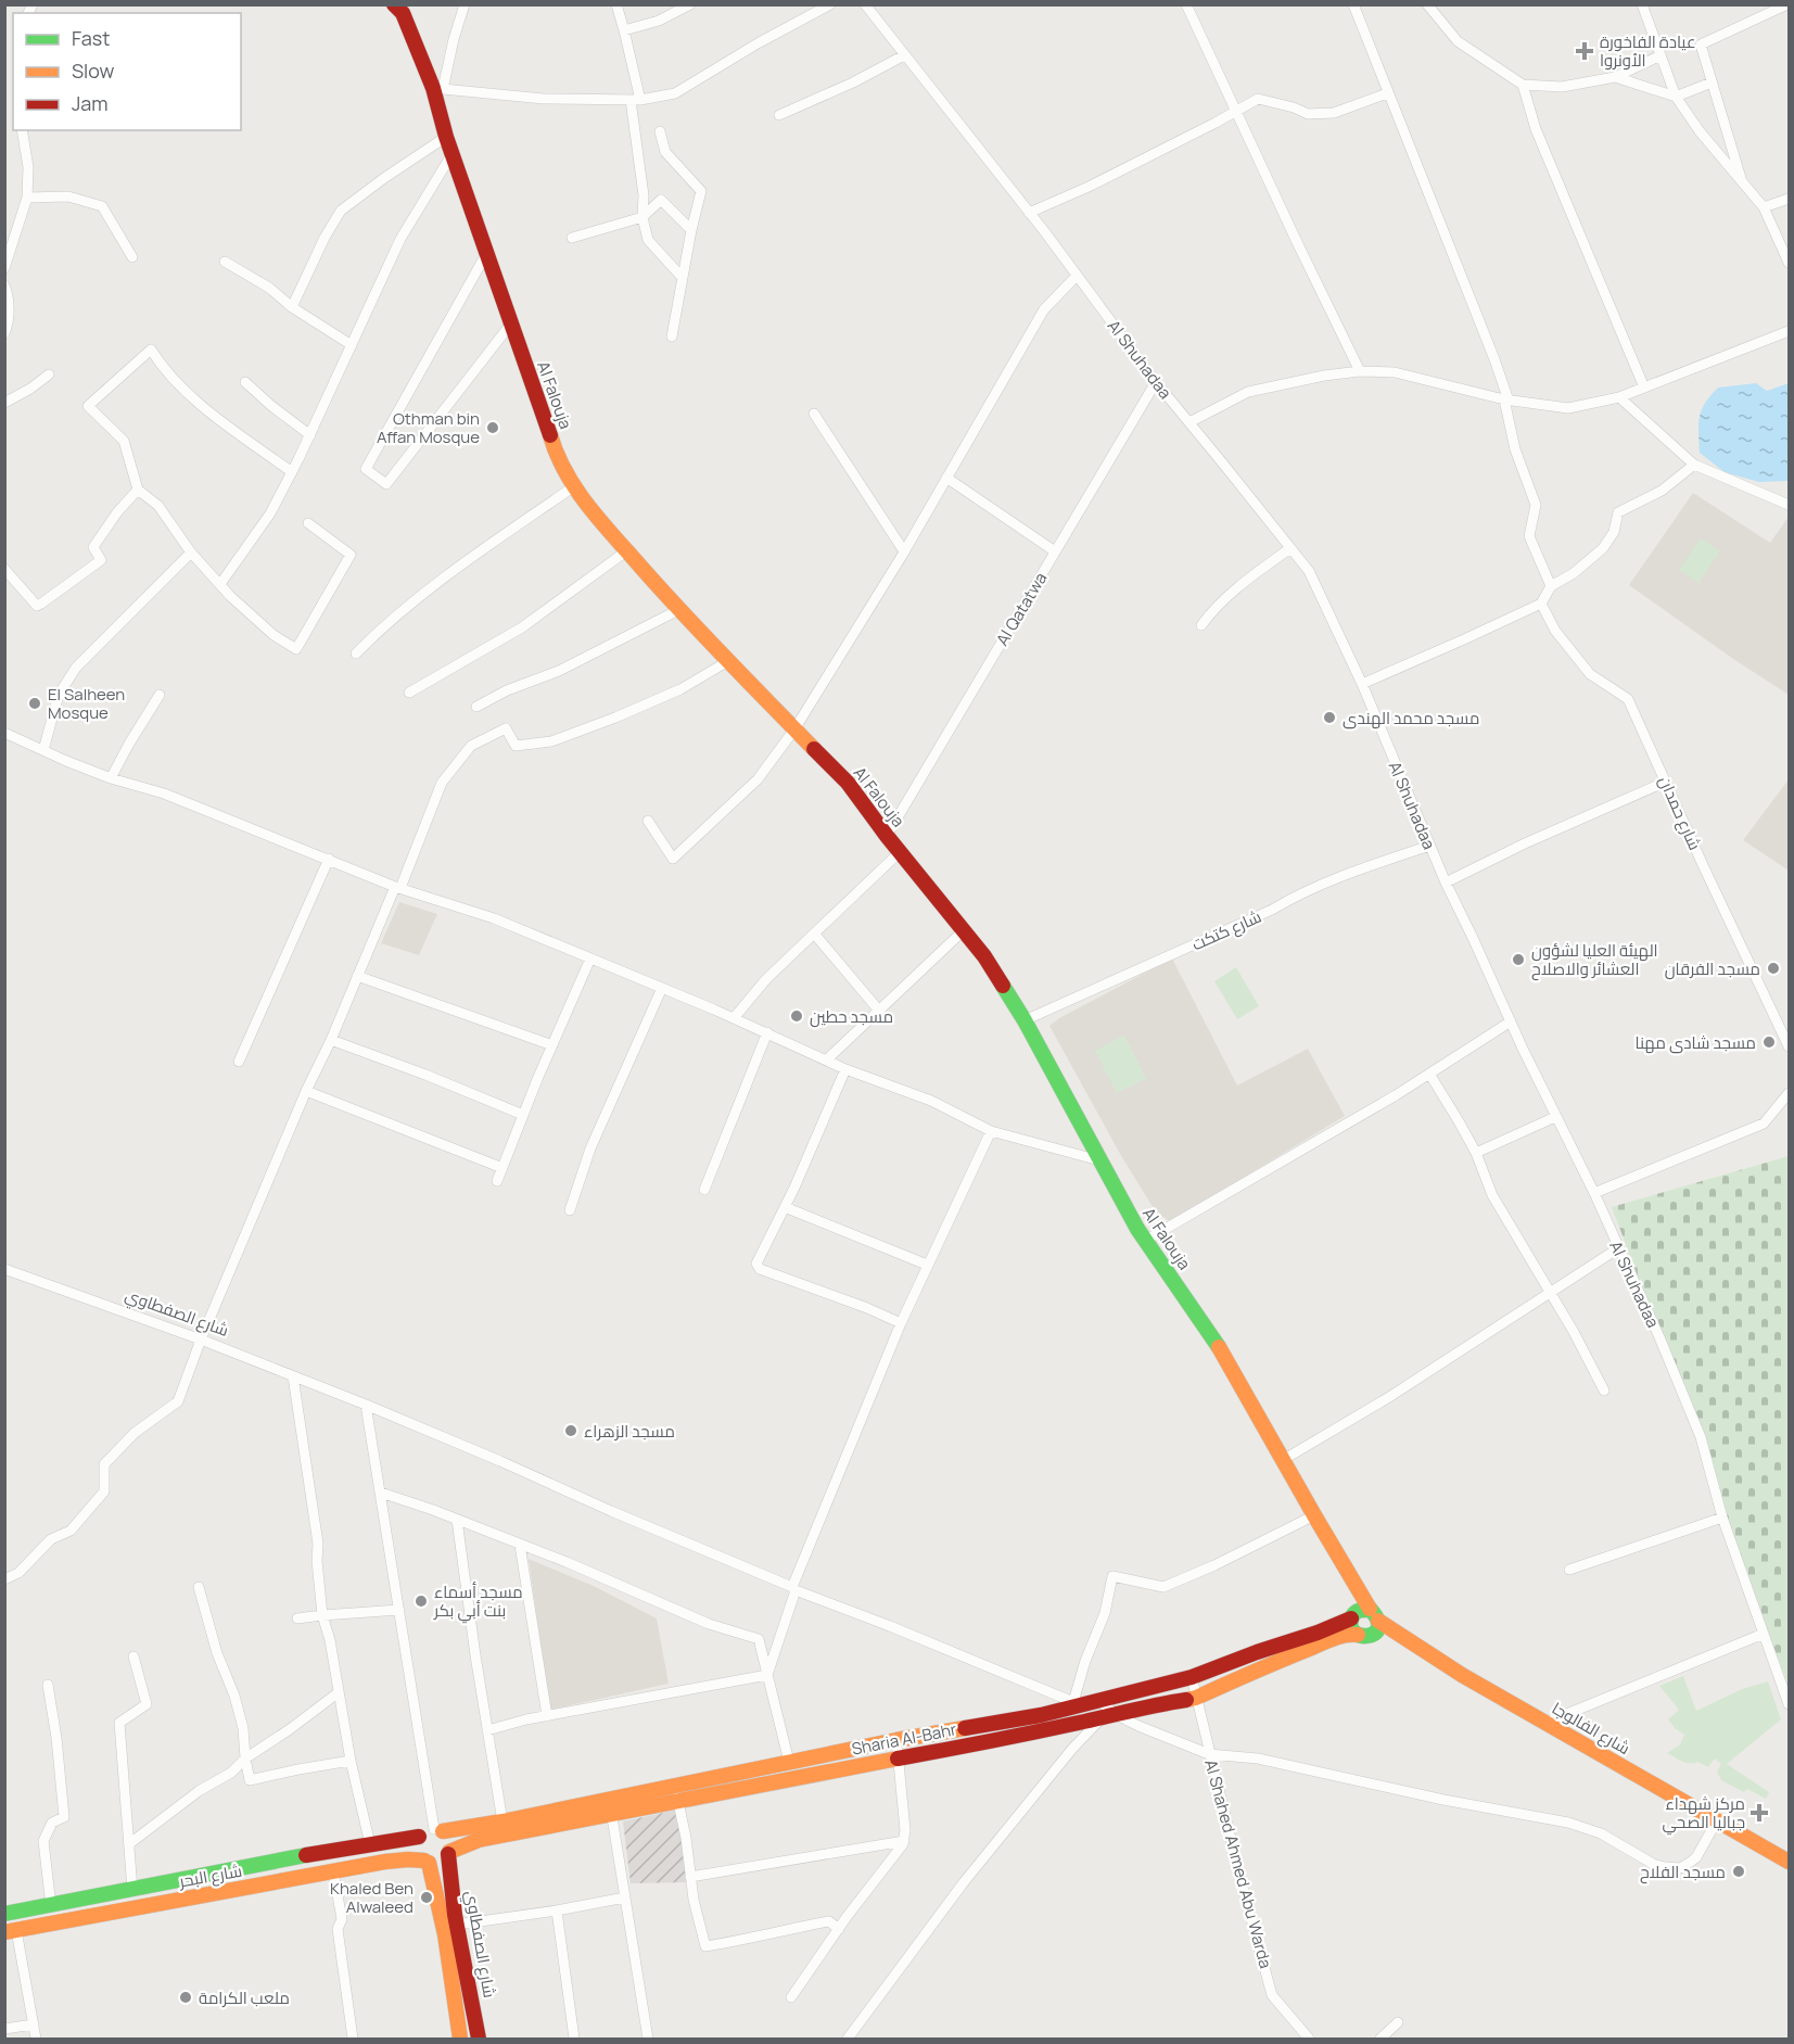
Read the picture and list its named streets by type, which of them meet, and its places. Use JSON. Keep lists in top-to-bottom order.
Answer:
{
  "streets": {
    "main road": [
      "Al Falouja",
      "شارع الصفطاوي",
      "شارع الفالوجا",
      "Sharia Al-Bahr",
      "شارع البحر"
    ],
    "street": [
      "Al Shuhadaa",
      "Al Qatatwa",
      "شارع حمدان",
      "شارع كتكت",
      "Al Shahed Ahmed Abu Warda"
    ]
  },
  "crossings": [
    ["Al Shuhadaa", "Al Qatatwa"],
    ["Al Shuhadaa", "شارع كتكت"],
    ["Al Falouja", "Al Qatatwa"],
    ["Al Falouja", "شارع كتكت"],
    ["Al Falouja", "شارع الفالوجا"],
    ["Al Falouja", "Sharia Al-Bahr"],
    ["شارع الصفطاوي", "Sharia Al-Bahr"],
    ["شارع الصفطاوي", "شارع البحر"],
    ["شارع الفالوجا", "Sharia Al-Bahr"],
    ["Sharia Al-Bahr", "Al Shahed Ahmed Abu Warda"],
    ["Sharia Al-Bahr", "شارع البحر"]
  ],
  "places": {
    "health": ["عيادة الفاخورة الأونروا", "مركز شهداء جباليا الصحي"],
    "other": [
      "Othman bin Affan Mosque",
      "El Salheen Mosque",
      "مسجد محمد الهندى",
      "الهيئة العليا لشؤون العشائر والاصلاح",
      "مسجد الفرقان",
      "مسجد حطين",
      "مسجد شادى مهنا",
      "مسجد الزهراء",
      "مسجد أسماء بنت أبي بكر",
      "مسجد الفلاح",
      "Khaled Ben Alwaleed",
      "ملعب الكرامة"
    ]
  },
  "legend": ["Fast", "Slow", "Jam"]
}
